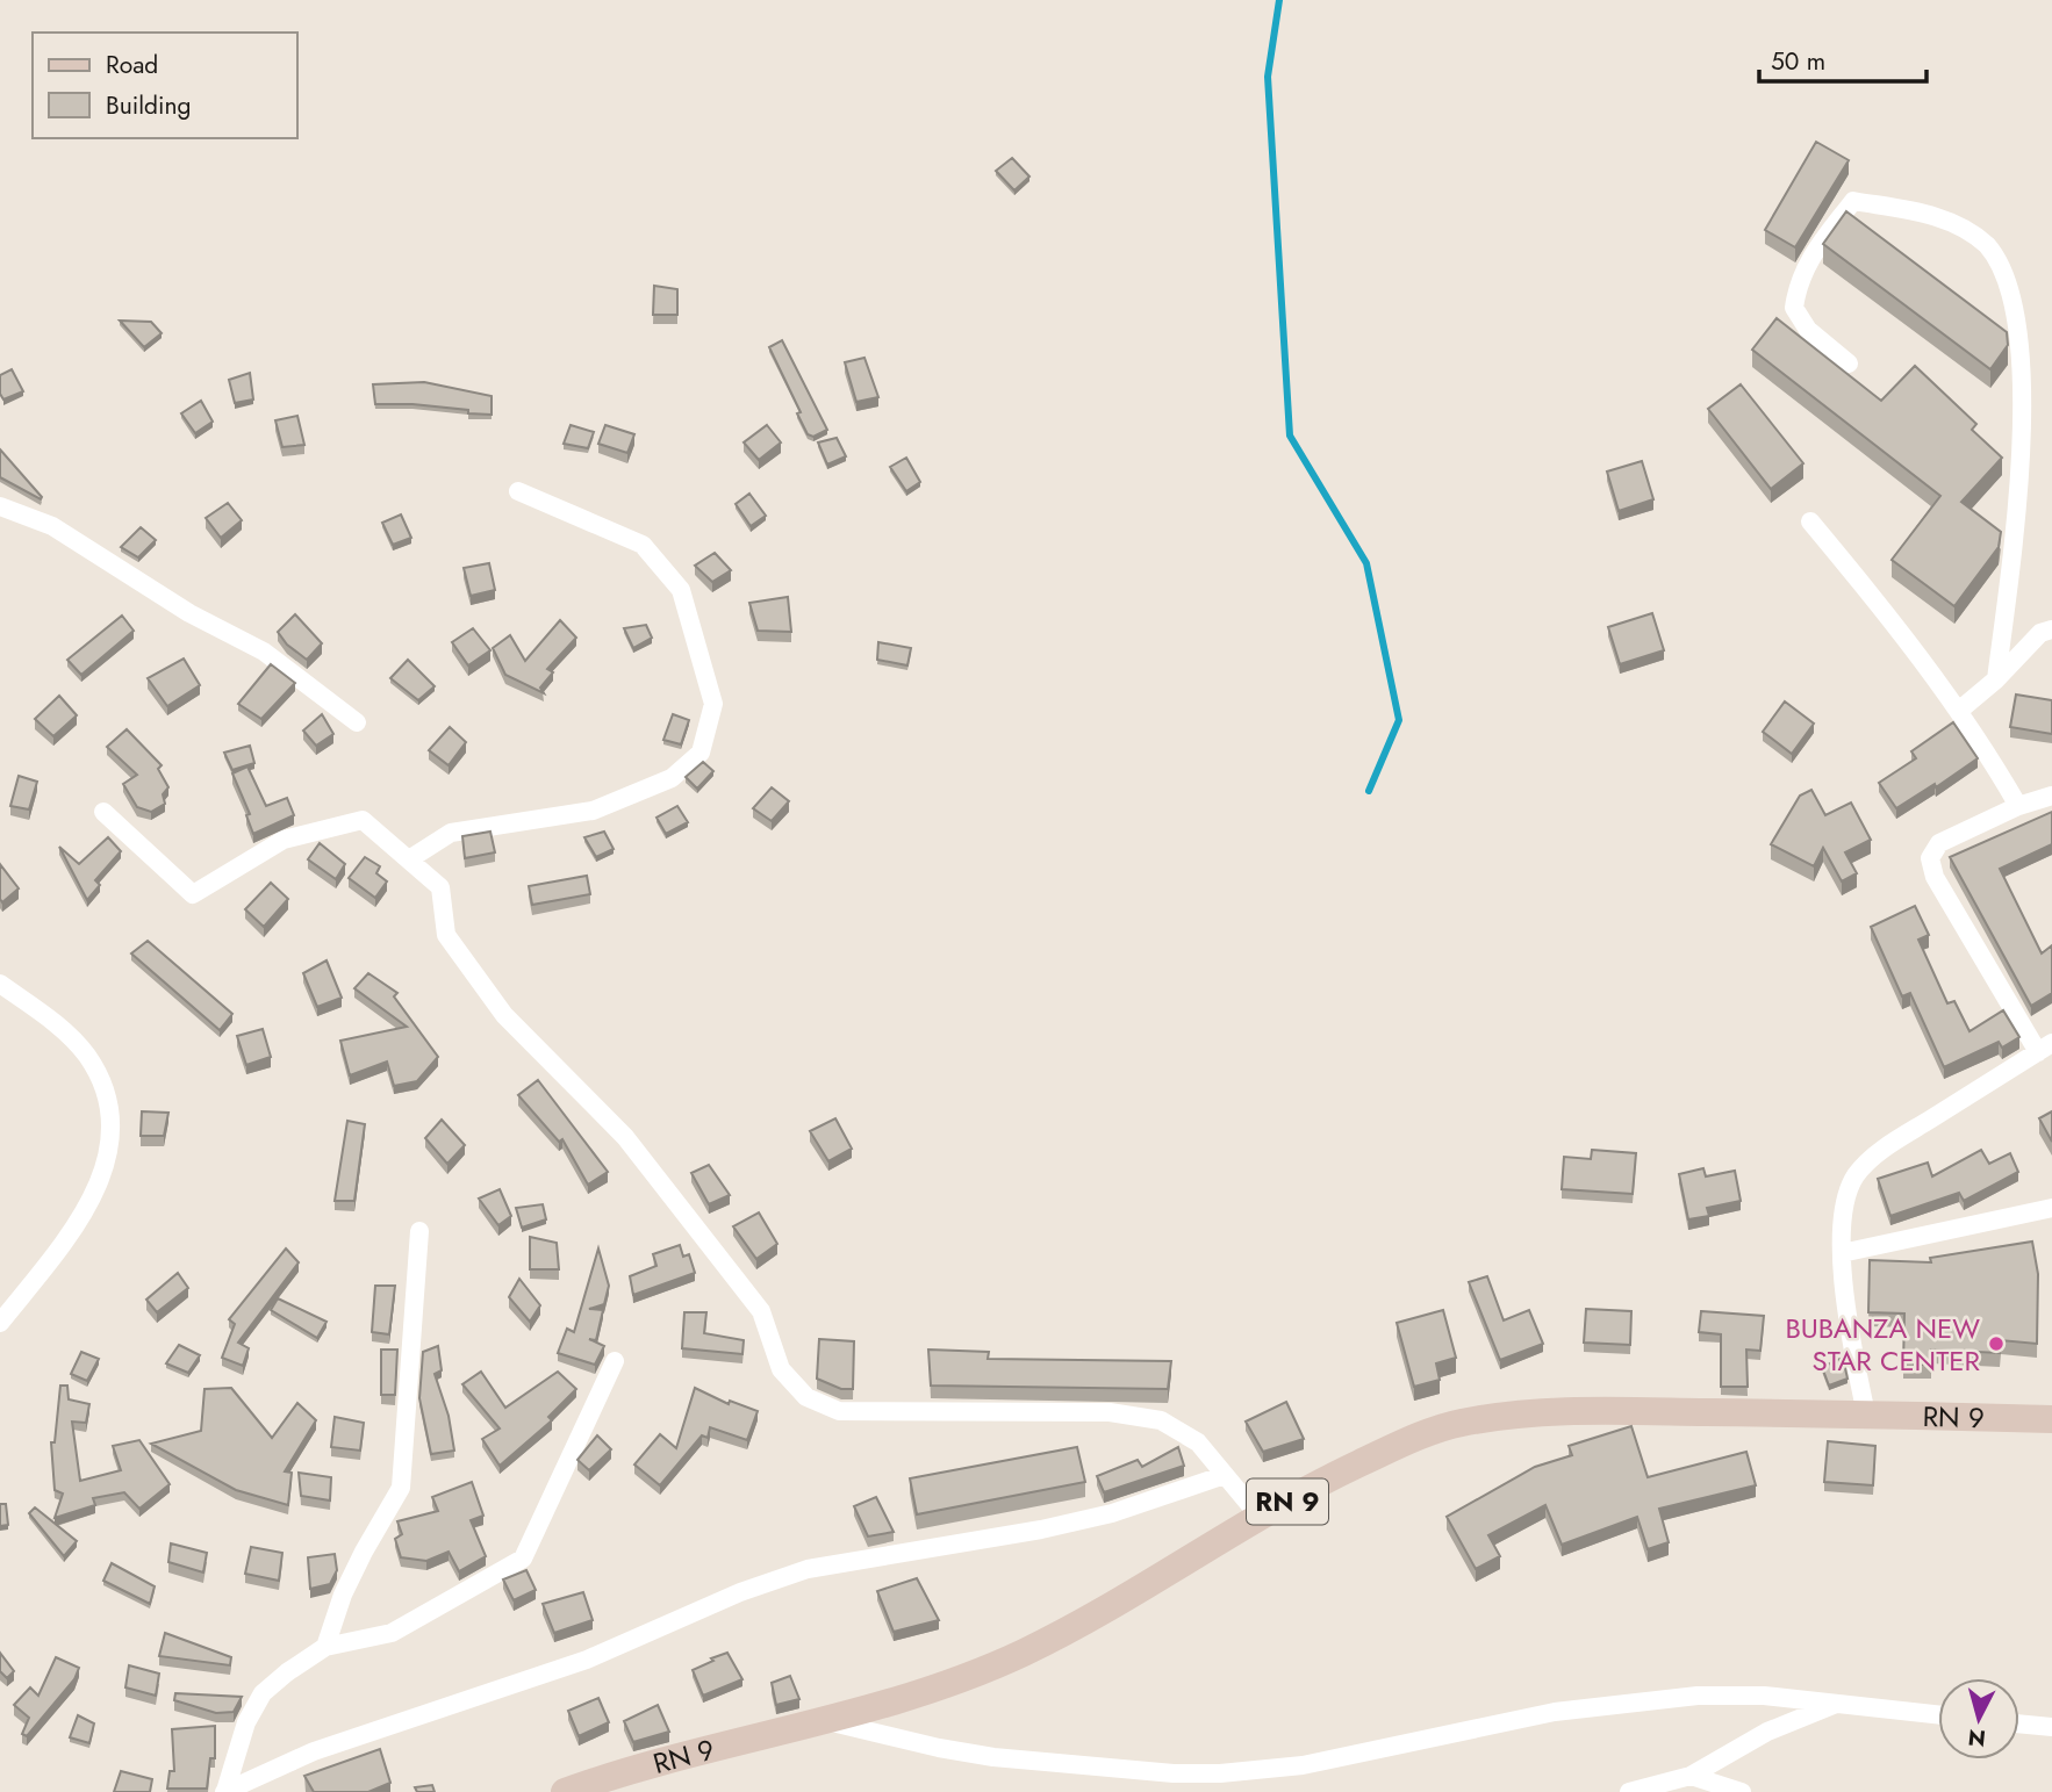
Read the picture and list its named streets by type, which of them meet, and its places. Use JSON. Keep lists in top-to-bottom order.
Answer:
{
  "streets": {
    "main road": ["RN 9"]
  },
  "places": ["BUBANZA NEW STAR CENTER"],
  "legend": ["Road", "Building"],
  "scale_bar": "50 m",
  "north": "bottom"
}
